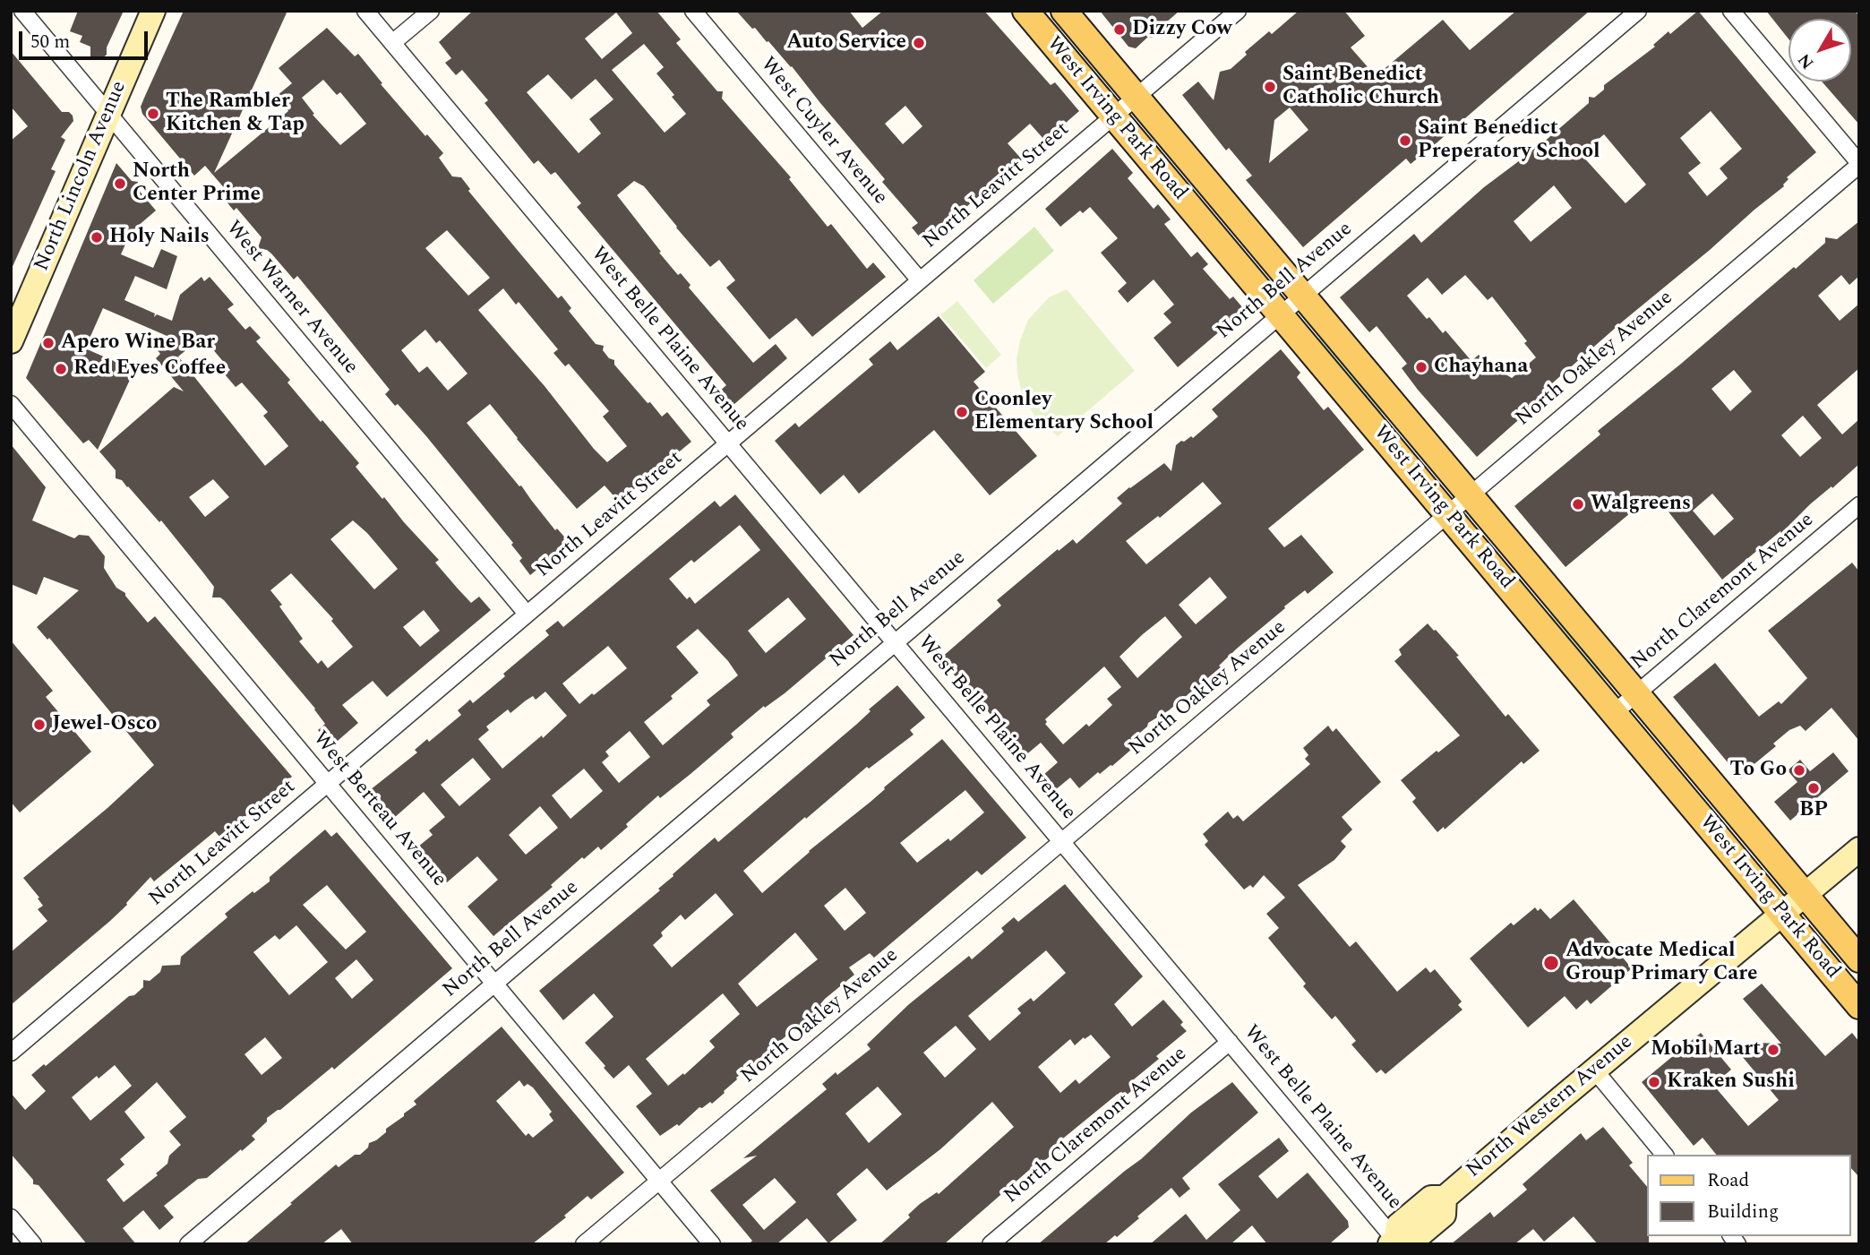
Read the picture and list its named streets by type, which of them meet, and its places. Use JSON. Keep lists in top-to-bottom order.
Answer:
{
  "streets": {
    "main road": ["West Irving Park Road", "North Lincoln Avenue", "North Western Avenue"],
    "street": [
      "West Cuyler Avenue",
      "North Leavitt Street",
      "North Bell Avenue",
      "West Warner Avenue",
      "West Belle Plaine Avenue",
      "North Oakley Avenue",
      "North Claremont Avenue",
      "West Berteau Avenue"
    ]
  },
  "crossings": [
    ["West Irving Park Road", "North Leavitt Street"],
    ["West Irving Park Road", "North Bell Avenue"],
    ["West Irving Park Road", "North Oakley Avenue"],
    ["West Irving Park Road", "North Claremont Avenue"],
    ["West Irving Park Road", "North Western Avenue"],
    ["West Cuyler Avenue", "North Leavitt Street"],
    ["North Lincoln Avenue", "West Warner Avenue"],
    ["North Leavitt Street", "West Warner Avenue"],
    ["North Leavitt Street", "West Belle Plaine Avenue"],
    ["North Leavitt Street", "West Berteau Avenue"],
    ["North Bell Avenue", "West Belle Plaine Avenue"],
    ["North Bell Avenue", "West Berteau Avenue"],
    ["West Belle Plaine Avenue", "North Oakley Avenue"],
    ["West Belle Plaine Avenue", "North Claremont Avenue"],
    ["West Belle Plaine Avenue", "North Western Avenue"],
    ["North Oakley Avenue", "West Berteau Avenue"]
  ],
  "places": [
    "Dizzy Cow",
    "Auto Service",
    "Saint Benedict Catholic Church",
    "The Rambler Kitchen & Tap",
    "Saint Benedict Preperatory School",
    "North Center Prime",
    "Holy Nails",
    "Apero Wine Bar",
    "Chayhana",
    "Red Eyes Coffee",
    "Coonley Elementary School",
    "Walgreens",
    "Jewel-Osco",
    "To Go",
    "BP",
    "Advocate Medical Group Primary Care",
    "Mobil Mart",
    "Kraken Sushi"
  ],
  "legend": ["Road", "Building"],
  "scale_bar": "50 m",
  "north": "bottom left"
}
